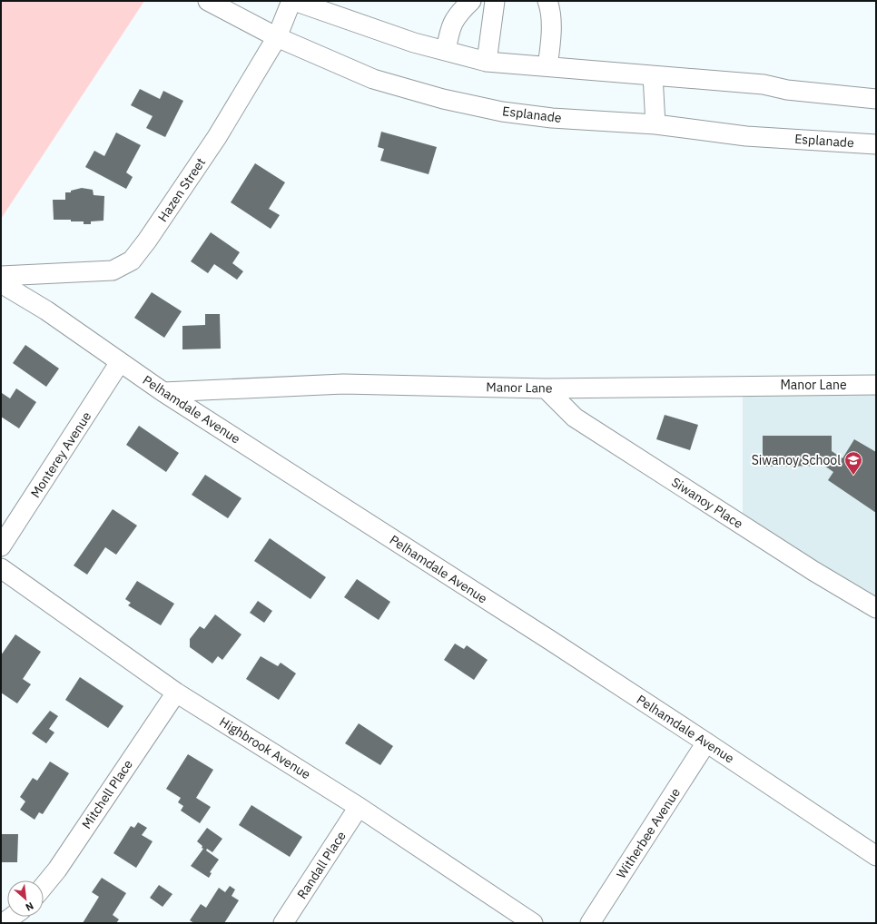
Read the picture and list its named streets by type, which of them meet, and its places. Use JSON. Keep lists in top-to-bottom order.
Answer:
{
  "streets": {
    "street": [
      "Esplanade",
      "Hazen Street",
      "Manor Lane",
      "Pelhamdale Avenue",
      "Monterey Avenue",
      "Siwanoy Place",
      "Highbrook Avenue",
      "Mitchell Place",
      "Witherbee Avenue",
      "Randall Place"
    ]
  },
  "crossings": [
    ["Esplanade", "Hazen Street"],
    ["Manor Lane", "Pelhamdale Avenue"],
    ["Manor Lane", "Siwanoy Place"],
    ["Pelhamdale Avenue", "Monterey Avenue"],
    ["Pelhamdale Avenue", "Witherbee Avenue"],
    ["Highbrook Avenue", "Mitchell Place"],
    ["Highbrook Avenue", "Randall Place"]
  ],
  "places": {
    "school or university": ["Siwanoy School"]
  },
  "north": "bottom right"
}
